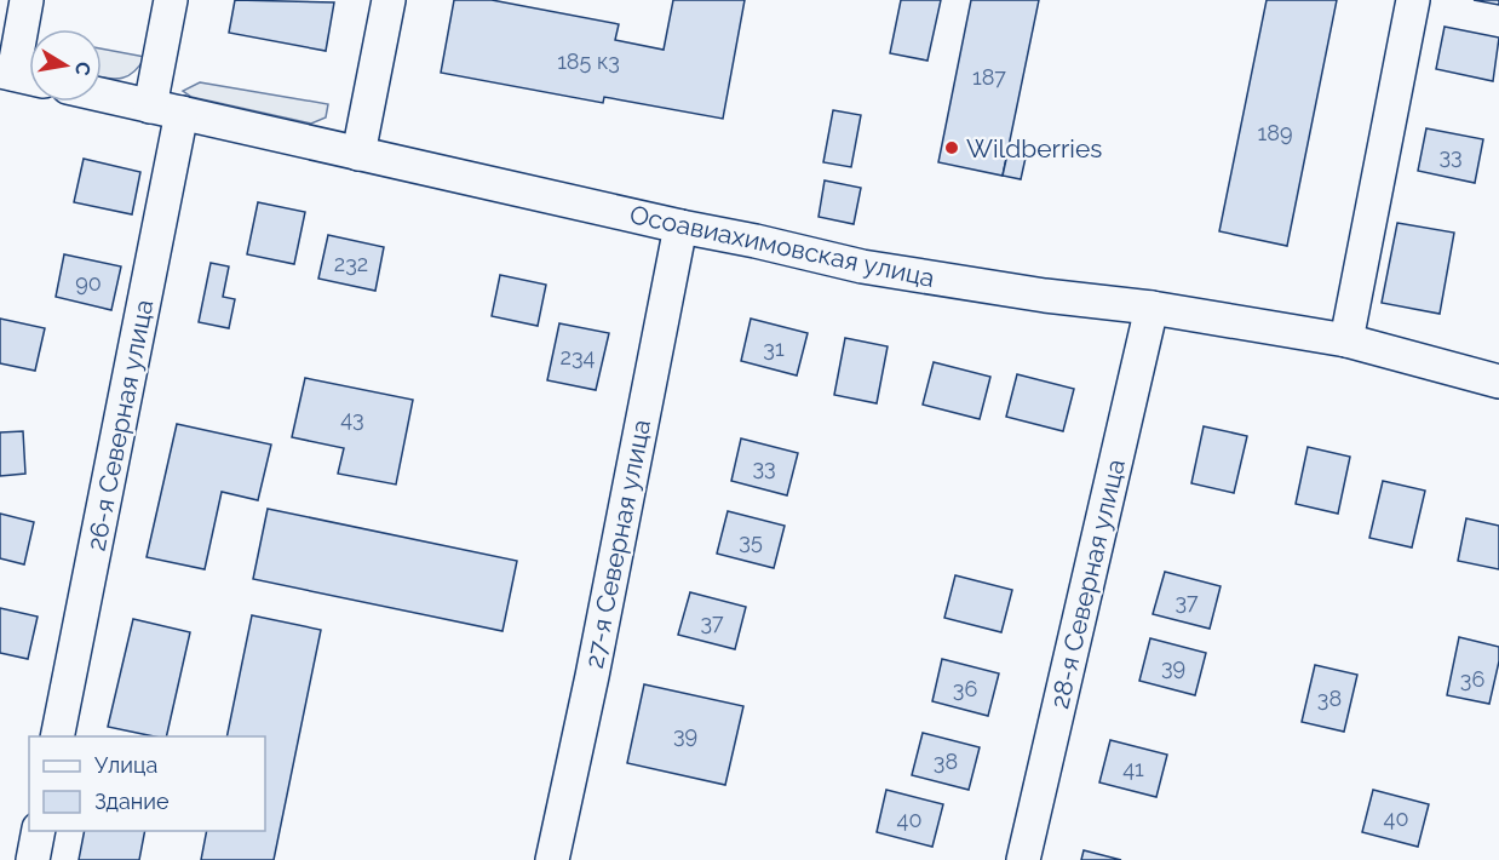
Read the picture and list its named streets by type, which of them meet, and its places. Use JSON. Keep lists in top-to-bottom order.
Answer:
{
  "streets": {
    "street": [
      "Осоавиахимовская улица",
      "26-я Северная улица",
      "27-я Северная улица",
      "28-я Северная улица"
    ]
  },
  "crossings": [
    ["Осоавиахимовская улица", "26-я Северная улица"],
    ["Осоавиахимовская улица", "27-я Северная улица"],
    ["Осоавиахимовская улица", "28-я Северная улица"]
  ],
  "places": ["Wildberries"],
  "house_numbers": [
    "185 к3",
    "187",
    "189",
    "33",
    "232",
    "90",
    "31",
    "234",
    "43",
    "33",
    "35",
    "37",
    "37",
    "39",
    "36",
    "36",
    "38",
    "39",
    "38",
    "41",
    "40",
    "40"
  ],
  "legend": ["Улица", "Здание"],
  "north": "right"
}
